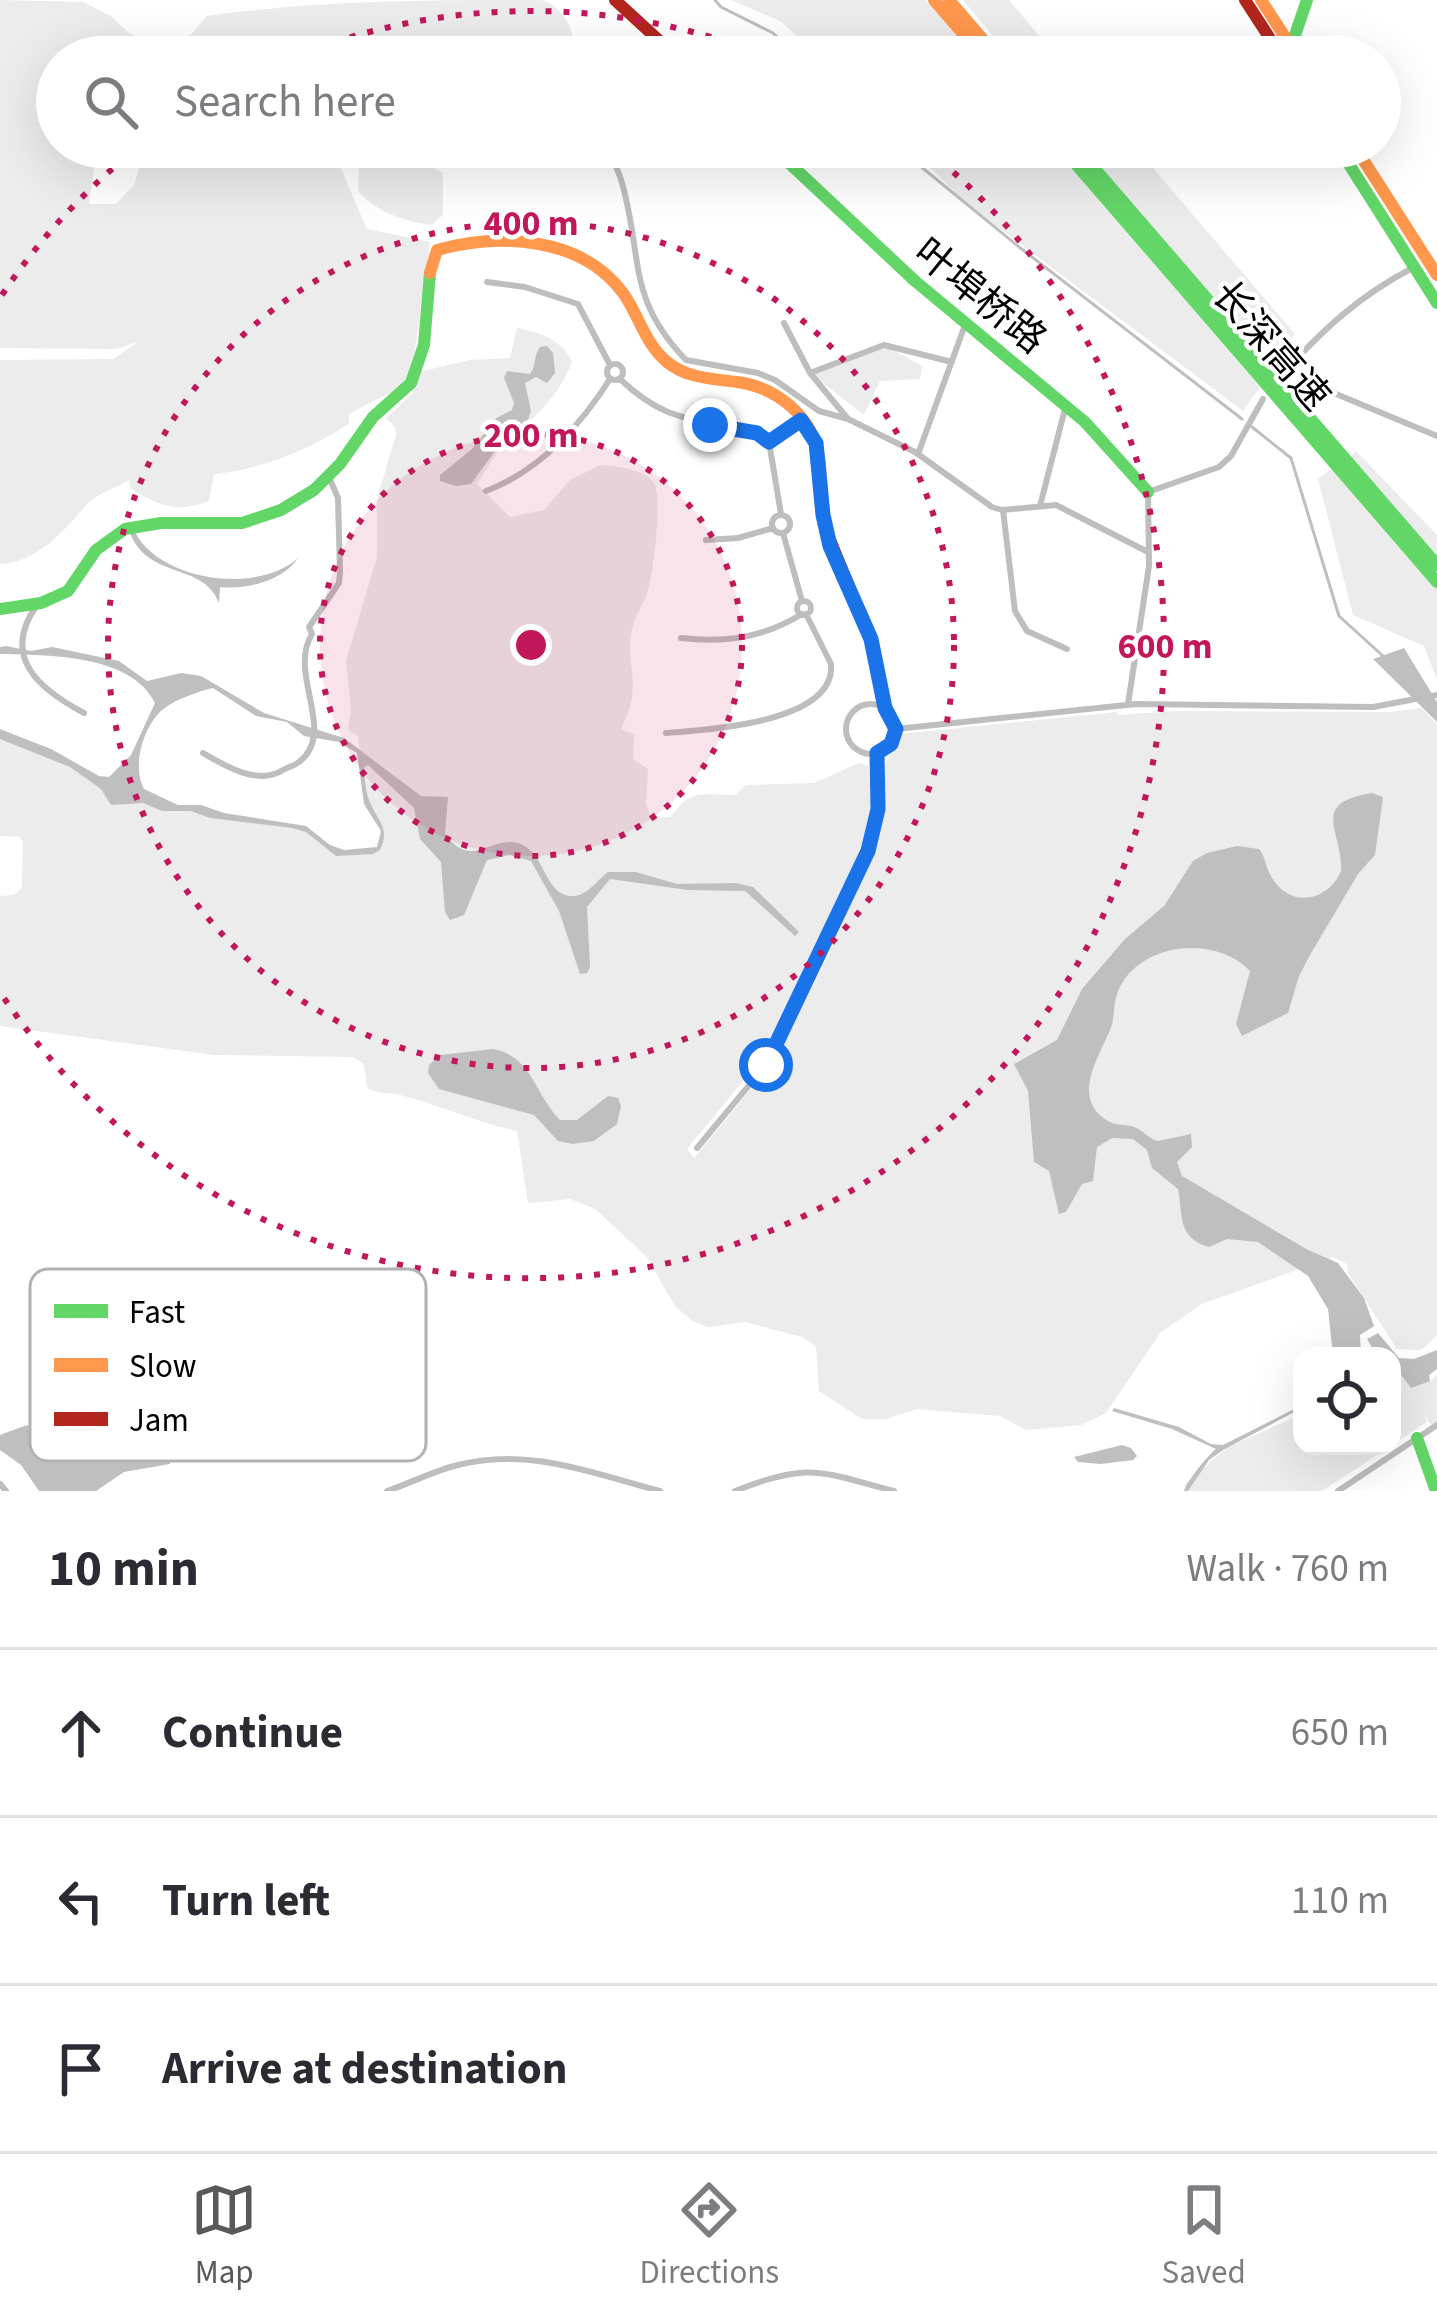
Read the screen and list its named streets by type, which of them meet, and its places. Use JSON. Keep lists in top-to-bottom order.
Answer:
{
  "streets": {
    "main road": ["叶埠桥路", "长深高速"]
  },
  "legend": ["Fast", "Slow", "Jam"],
  "page": {
    "search": "Search here",
    "heading": ["10 min", "Walk · 760 m"],
    "list": [
      ["Continue", "650 m"],
      ["Turn left", "110 m"],
      "Arrive at destination"
    ],
    "nav": ["Map", "Directions", "Saved"]
  },
  "rings": ["400 m", "200 m", "600 m"]
}
